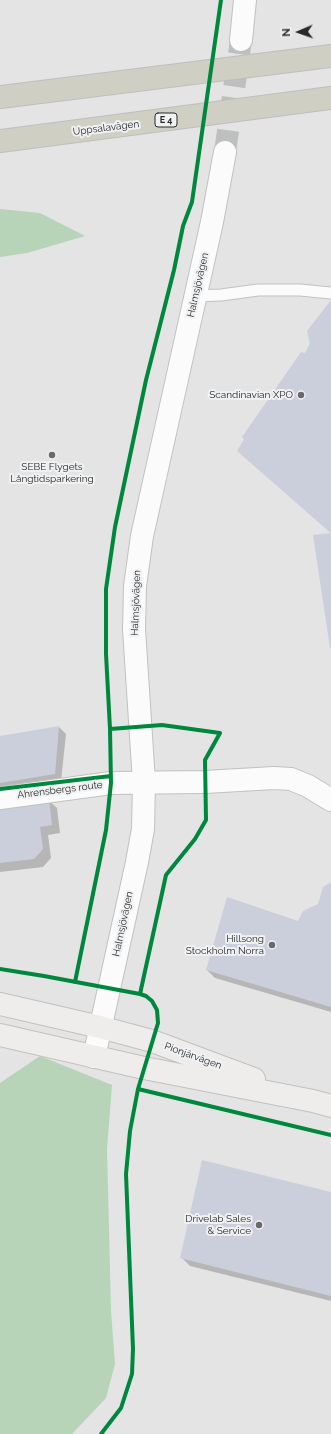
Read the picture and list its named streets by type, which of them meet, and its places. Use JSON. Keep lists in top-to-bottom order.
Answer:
{
  "streets": {
    "highway": ["E 4", "Uppsalavägen"],
    "main road": ["Pionjärvägen"],
    "street": ["Halmsjövägen", "Ahrensbergs route"]
  },
  "crossings": [
    ["Halmsjövägen", "Ahrensbergs route"],
    ["Halmsjövägen", "Pionjärvägen"]
  ],
  "places": [
    "Scandinavian XPO",
    "SEBE Flygets Långtidsparkering",
    "Hillsong Stockholm Norra",
    "Drivelab Sales & Service"
  ],
  "north": "left"
}
